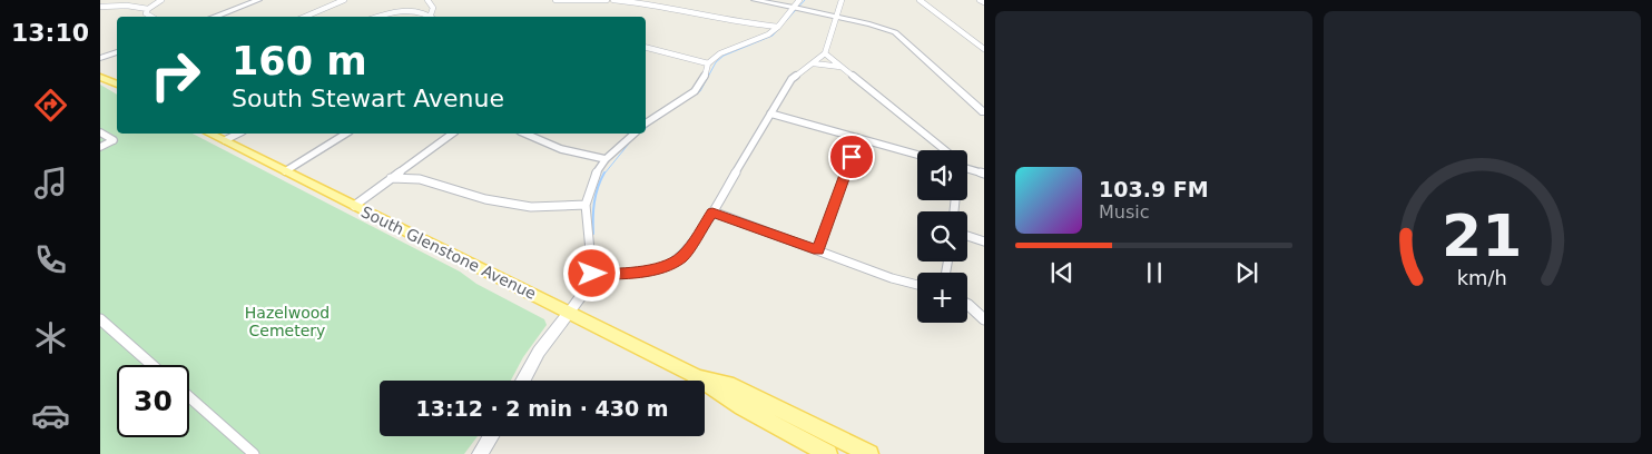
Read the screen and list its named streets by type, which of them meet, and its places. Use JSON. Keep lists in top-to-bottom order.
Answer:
{
  "streets": {
    "main road": ["South Glenstone Avenue"]
  },
  "parks": ["Hazelwood Cemetery"],
  "page": {
    "tabs": "13:10",
    "turn": ["160 m", "South Stewart Avenue"],
    "map_buttons": "+",
    "song": ["103.9 FM", "Music"],
    "limit": "30",
    "trip": "13:12 · 2 min · 430 m",
    "gauge": ["21", "km/h"]
  }
}
